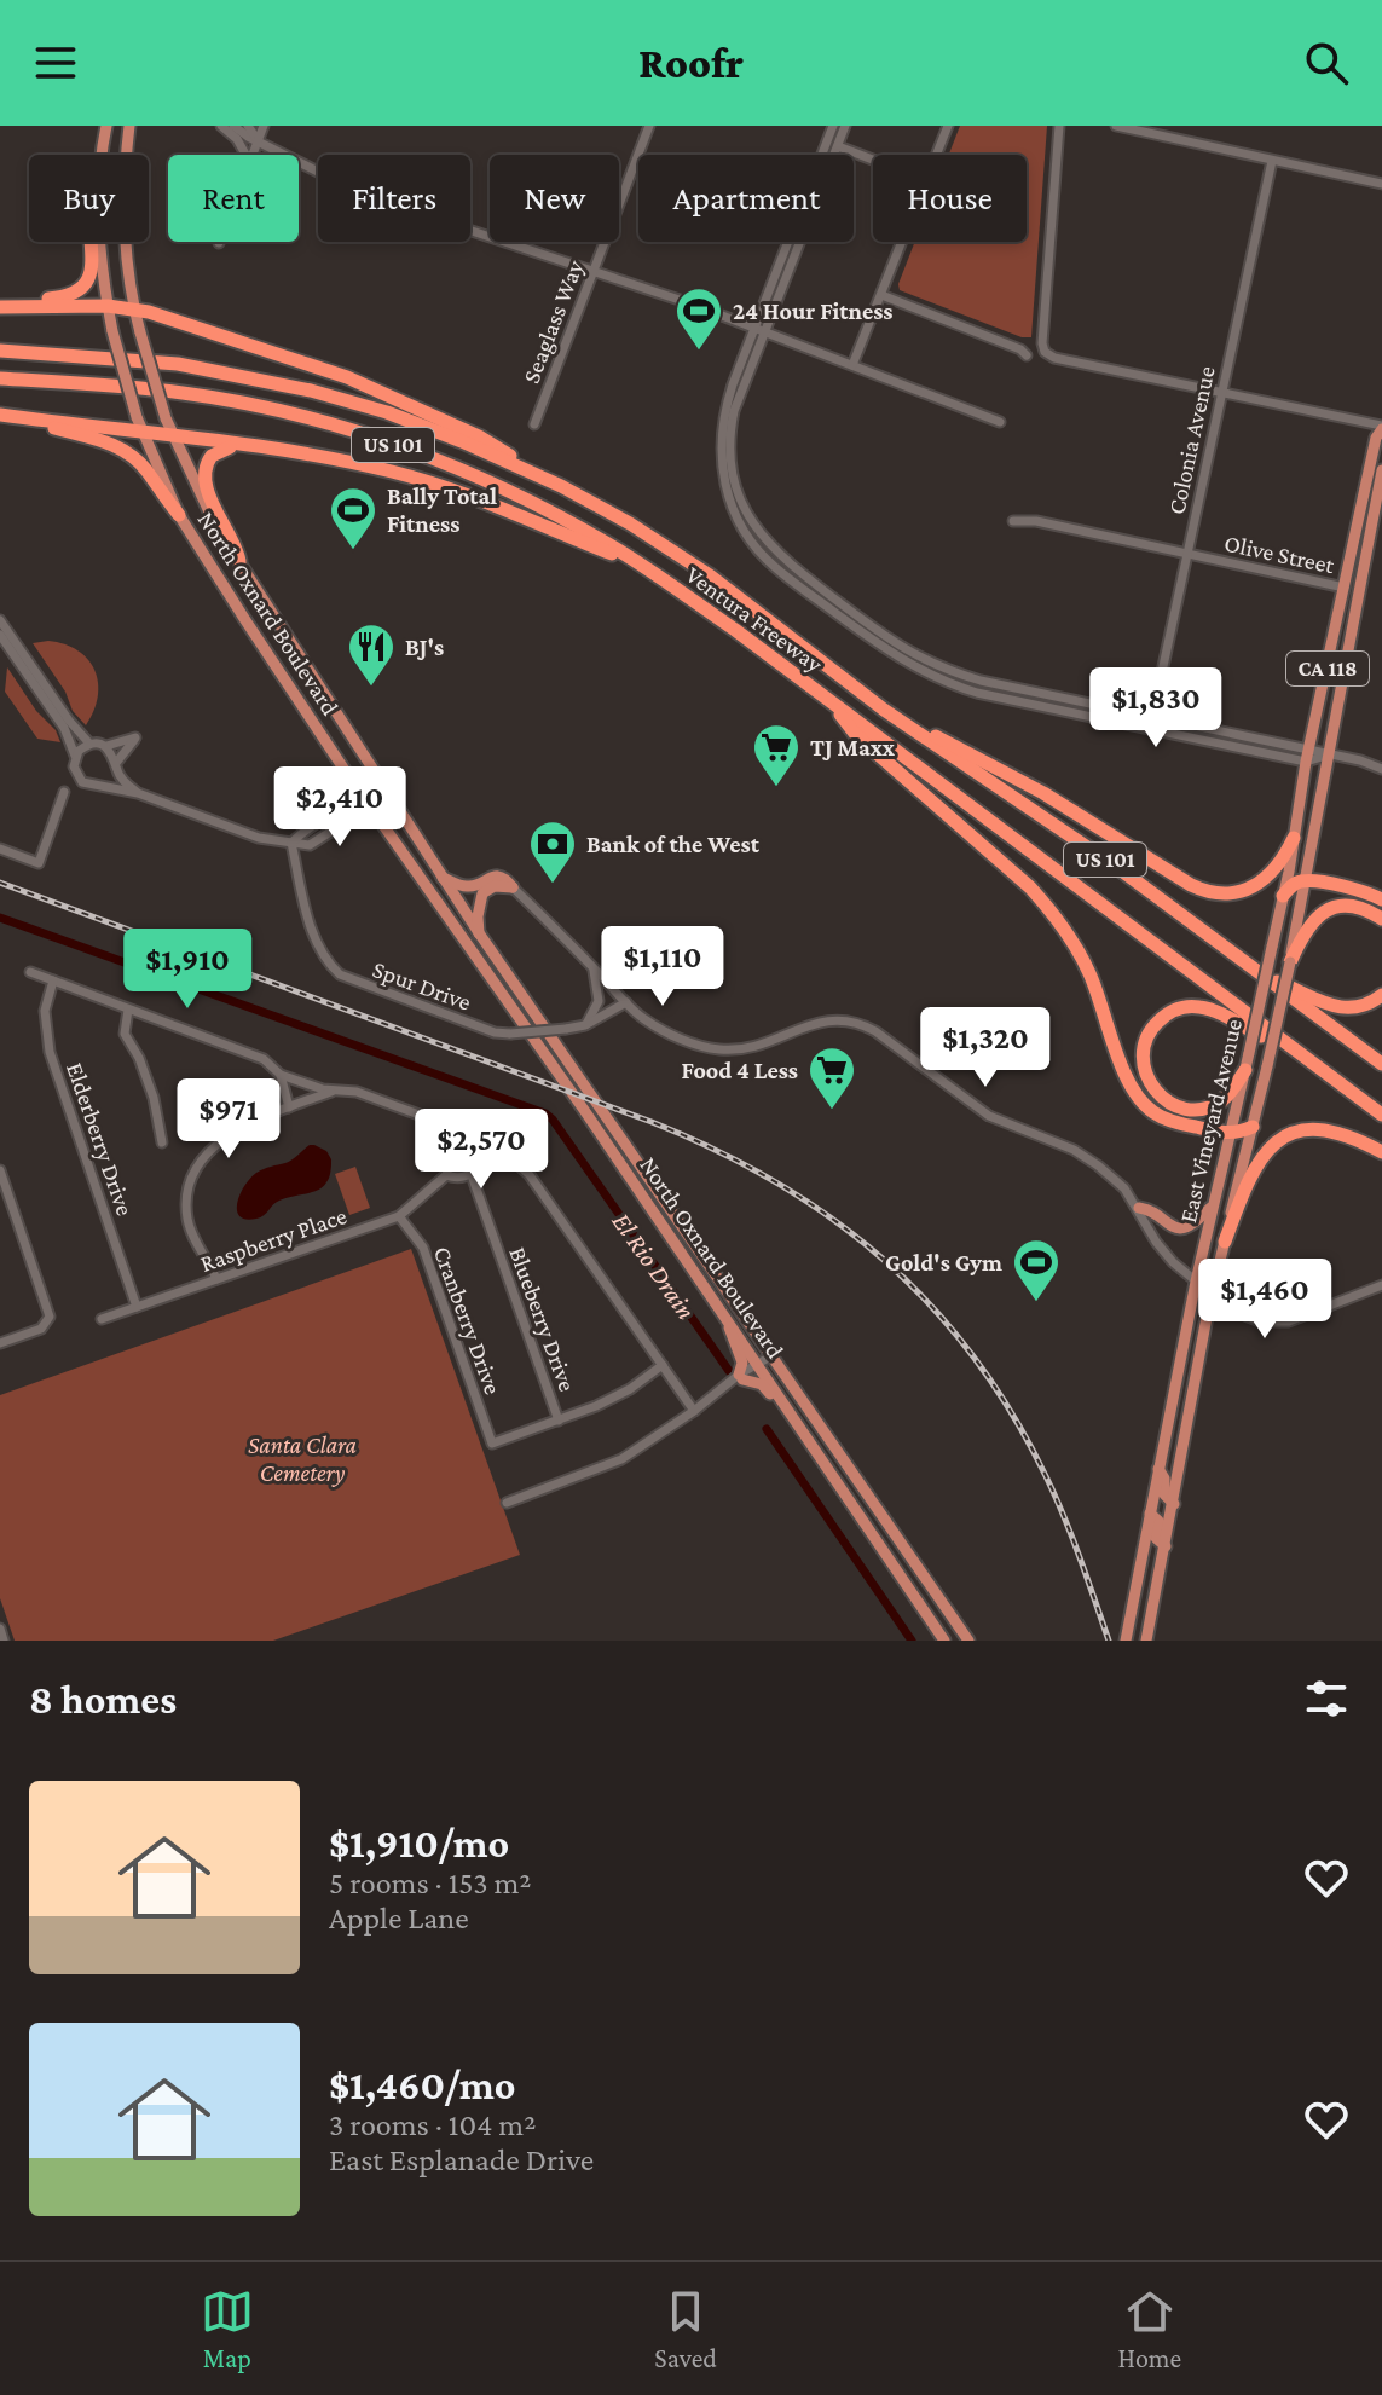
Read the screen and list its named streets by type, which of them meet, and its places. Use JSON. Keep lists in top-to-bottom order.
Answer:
{
  "streets": {
    "highway": ["US 101", "Ventura Freeway"],
    "main road": ["North Oxnard Boulevard", "CA 118", "East Vineyard Avenue"],
    "street": [
      "Seaglass Way",
      "Colonia Avenue",
      "Olive Street",
      "Spur Drive",
      "Elderberry Drive",
      "Raspberry Place",
      "Blueberry Drive",
      "Cranberry Drive"
    ]
  },
  "crossings": [
    ["Colonia Avenue", "Olive Street"],
    ["Olive Street", "CA 118"],
    ["CA 118", "East Vineyard Avenue"],
    ["Elderberry Drive", "Raspberry Place"],
    ["Raspberry Place", "Cranberry Drive"],
    ["Blueberry Drive", "Cranberry Drive"]
  ],
  "water": ["El Rio Drain"],
  "parks": ["Santa Clara Cemetery"],
  "places": {
    "sports": ["24 Hour Fitness", "Bally Total Fitness", "Gold's Gym"],
    "restaurant": ["BJ's"],
    "supermarket": ["TJ Maxx", "Food 4 Less"],
    "bank": ["Bank of the West"]
  },
  "page": {
    "header": "Roofr",
    "chip": [
      "Buy",
      "Rent",
      "Filters",
      "New",
      "Apartment",
      "House"
    ],
    "price": [
      "$1,830",
      "$2,410",
      "$1,110",
      "$1,910",
      "$1,320",
      "$971",
      "$2,570",
      "$1,460"
    ],
    "heading": "8 homes",
    "list": [
      {
        "name": "$1,910/mo",
        "note": "5 rooms · 153 m² · Apple Lane"
      },
      {
        "name": "$1,460/mo",
        "note": "3 rooms · 104 m² · East Esplanade Drive"
      }
    ],
    "tabs": ["Map", "Saved", "Home"]
  }
}
